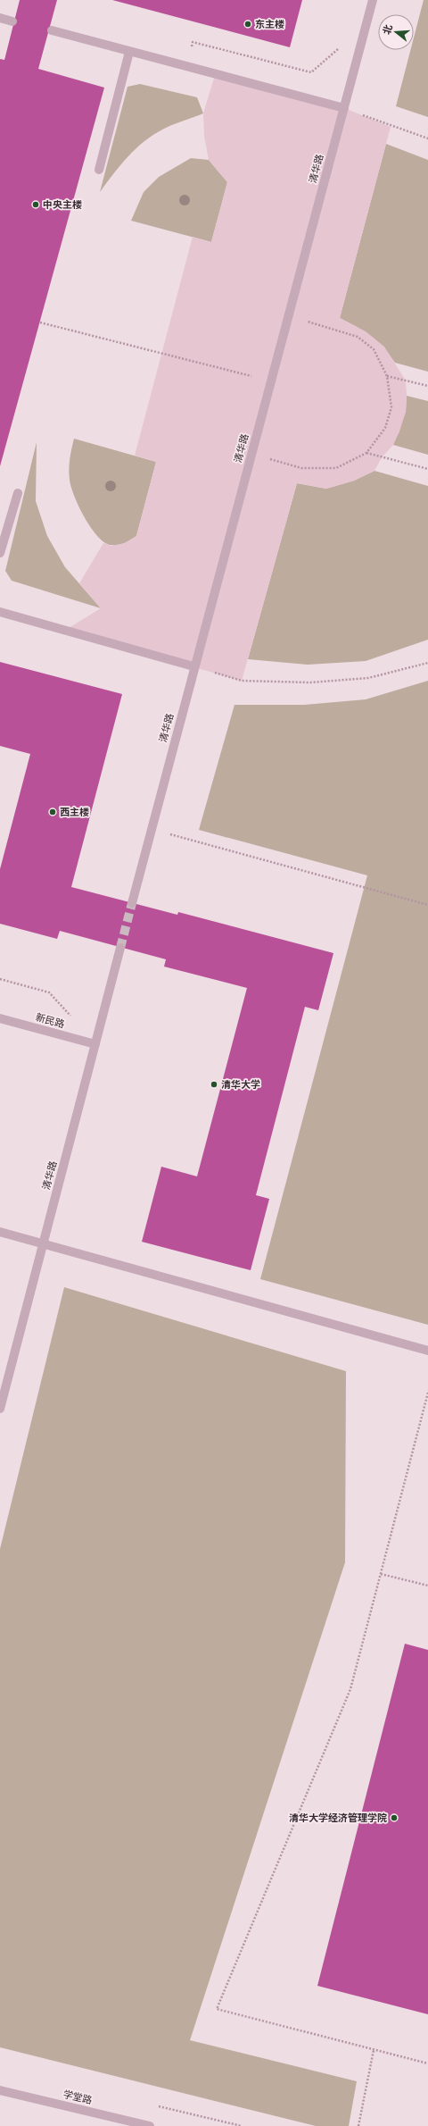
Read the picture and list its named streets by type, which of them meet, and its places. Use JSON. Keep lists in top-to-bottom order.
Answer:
{
  "streets": {
    "street": ["清华路", "新民路", "学堂路"]
  },
  "crossings": [
    ["清华路", "新民路"]
  ],
  "places": [
    "东主楼",
    "中央主楼",
    "西主楼",
    "清华大学",
    "清华大学经济管理学院"
  ],
  "north": "left"
}
